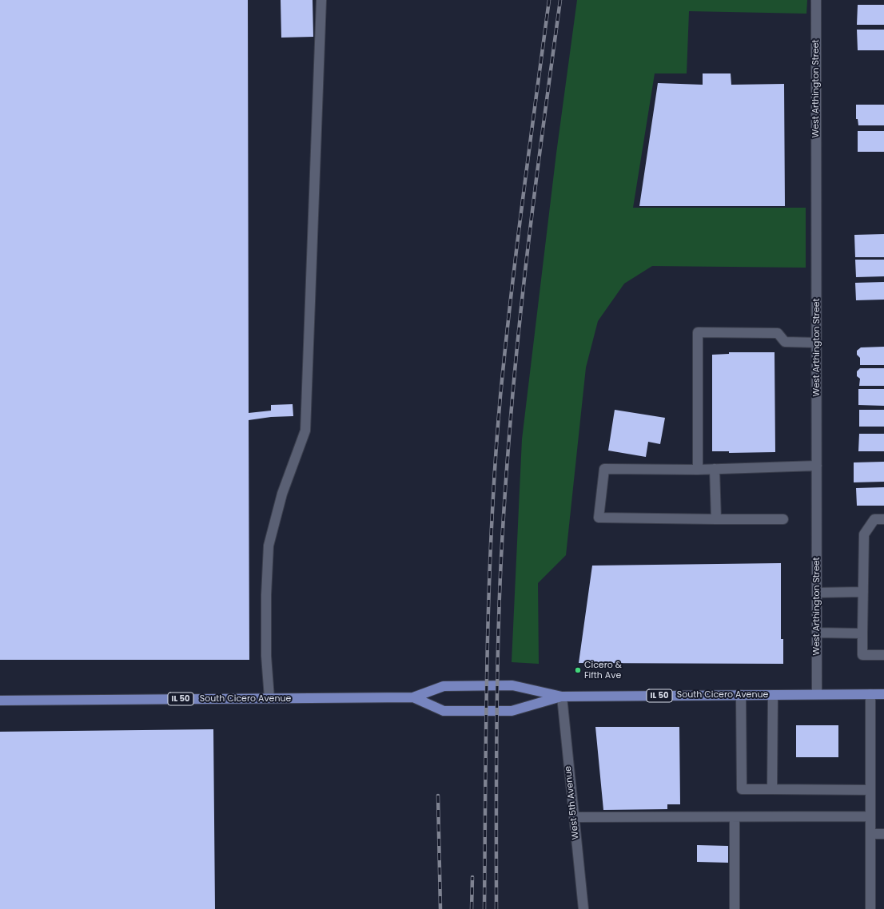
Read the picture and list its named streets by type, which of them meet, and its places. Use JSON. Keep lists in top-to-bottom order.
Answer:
{
  "streets": {
    "main road": ["South Cicero Avenue", "IL 50"],
    "street": ["West Arthington Street", "West 5th Avenue"]
  },
  "crossings": [
    ["West Arthington Street", "South Cicero Avenue"],
    ["South Cicero Avenue", "West 5th Avenue"]
  ],
  "places": ["Cicero & Fifth Ave"]
}
